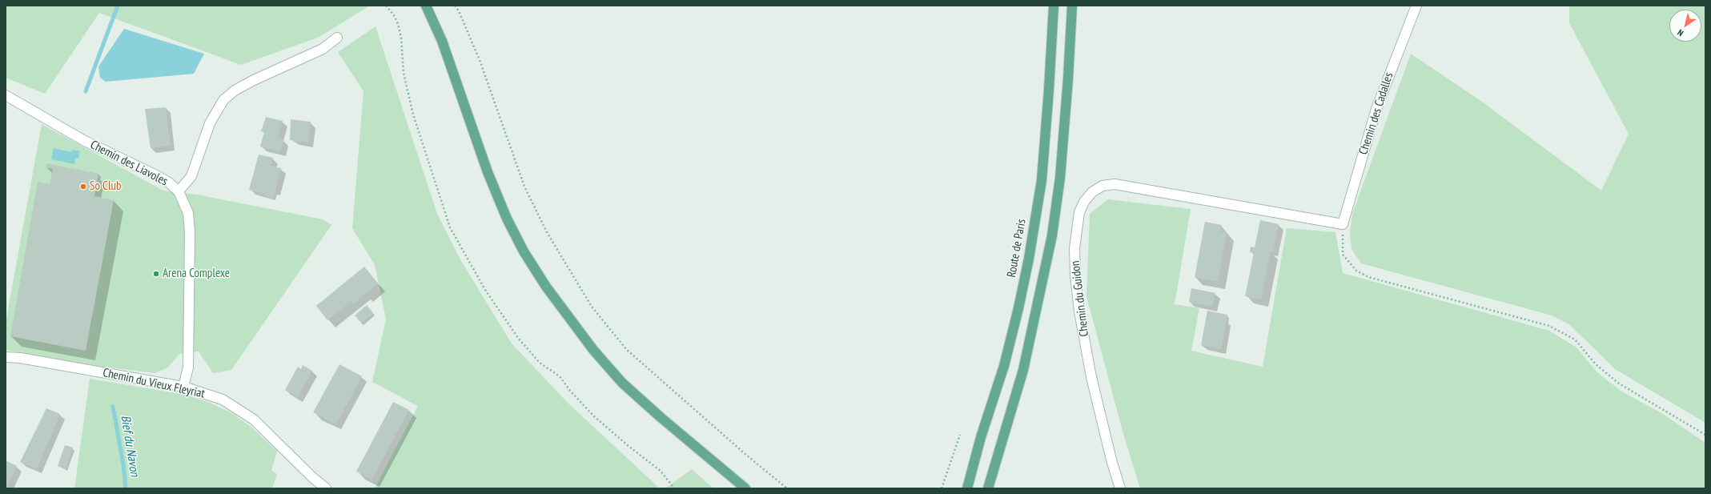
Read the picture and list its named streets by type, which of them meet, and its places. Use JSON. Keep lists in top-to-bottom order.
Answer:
{
  "streets": {
    "main road": ["Route de Paris"],
    "street": [
      "Chemin des Cadalles",
      "Chemin des Liavoles",
      "Chemin du Guidon",
      "Chemin du Vieux Fleyriat"
    ]
  },
  "crossings": [
    ["Chemin des Cadalles", "Chemin du Guidon"],
    ["Chemin des Liavoles", "Chemin du Vieux Fleyriat"]
  ],
  "water": ["Bief du Navon"],
  "places": ["So Club", "Arena Complexe"],
  "north": "bottom left"
}
